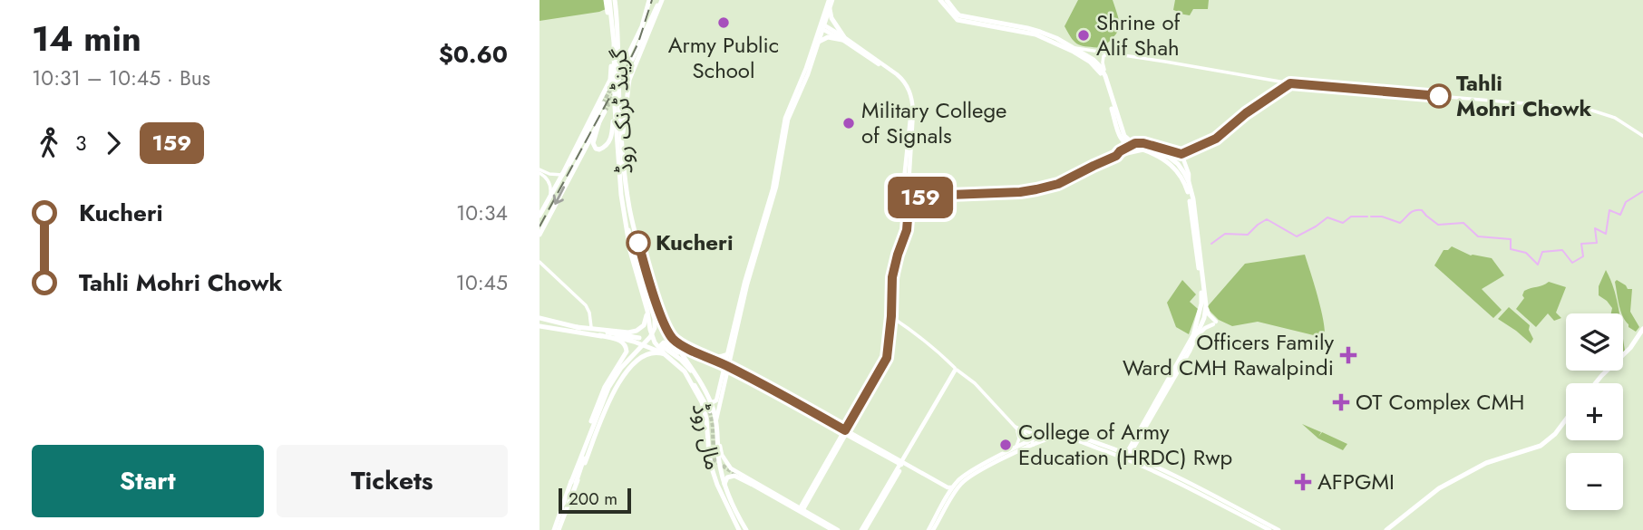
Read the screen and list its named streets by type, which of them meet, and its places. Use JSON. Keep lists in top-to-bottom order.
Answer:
{
  "streets": {
    "main road": ["گرینڈ ٹرنک روڈ", "مال روڈ"]
  },
  "places": {
    "other": [
      "Army Public School",
      "Shrine of Alif Shah",
      "Tahli Mohri Chowk",
      "Military College of Signals",
      "Kucheri",
      "College of Army Education (HRDC) Rwp"
    ],
    "health": ["Officers Family Ward CMH Rawalpindi", "OT Complex CMH", "AFPGMI"]
  },
  "lines": ["bus line 159"],
  "scale_bar": "200 m",
  "page": {
    "heading": ["14 min", "10:31 – 10:45 · Bus", "$0.60"],
    "on_map": "159",
    "legs": ["3", "159"],
    "list": [
      {
        "name": "Kucheri",
        "value": "10:34"
      },
      {
        "name": "Tahli Mohri Chowk",
        "value": "10:45"
      }
    ],
    "map_buttons": ["+", "−"],
    "buttons": ["Start", "Tickets"],
    "scale": "200 m"
  }
}
